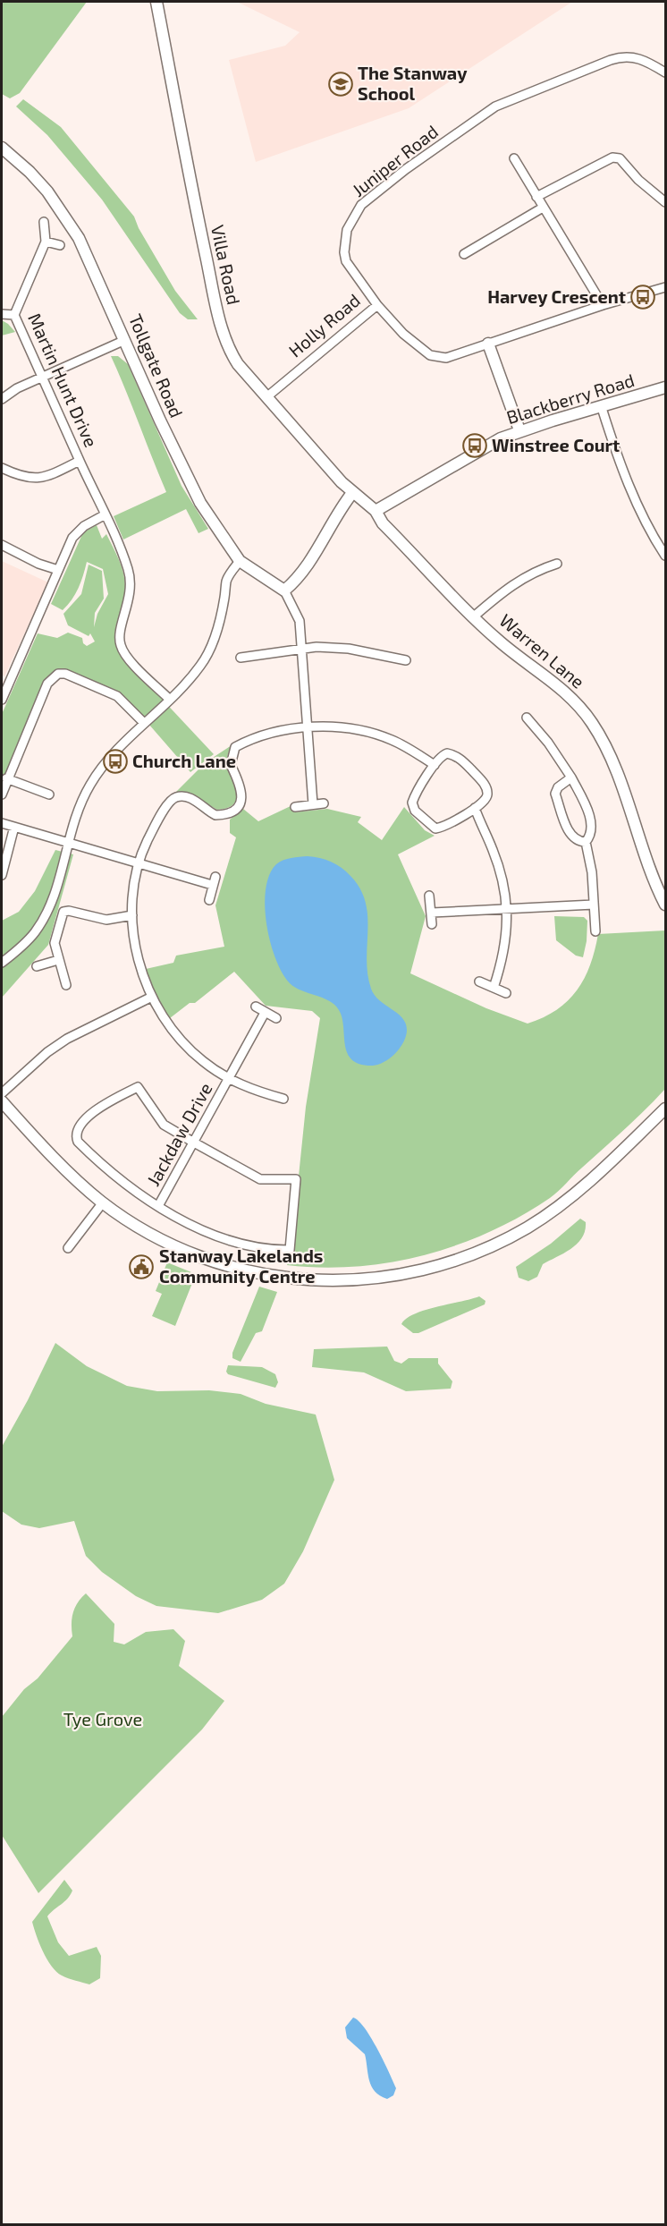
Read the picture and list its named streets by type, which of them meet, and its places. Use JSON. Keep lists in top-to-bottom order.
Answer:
{
  "streets": {
    "street": [
      "Juniper Road",
      "Villa Road",
      "Holly Road",
      "Tollgate Road",
      "Martin Hunt Drive",
      "Blackberry Road",
      "Warren Lane",
      "Jackdaw Drive"
    ]
  },
  "crossings": [
    ["Juniper Road", "Holly Road"],
    ["Villa Road", "Holly Road"],
    ["Villa Road", "Warren Lane"],
    ["Blackberry Road", "Warren Lane"]
  ],
  "parks": ["Tye Grove"],
  "places": {
    "school or university": ["The Stanway School"],
    "bus stop": ["Harvey Crescent", "Winstree Court", "Church Lane"],
    "public building": ["Stanway Lakelands Community Centre"]
  }
}
